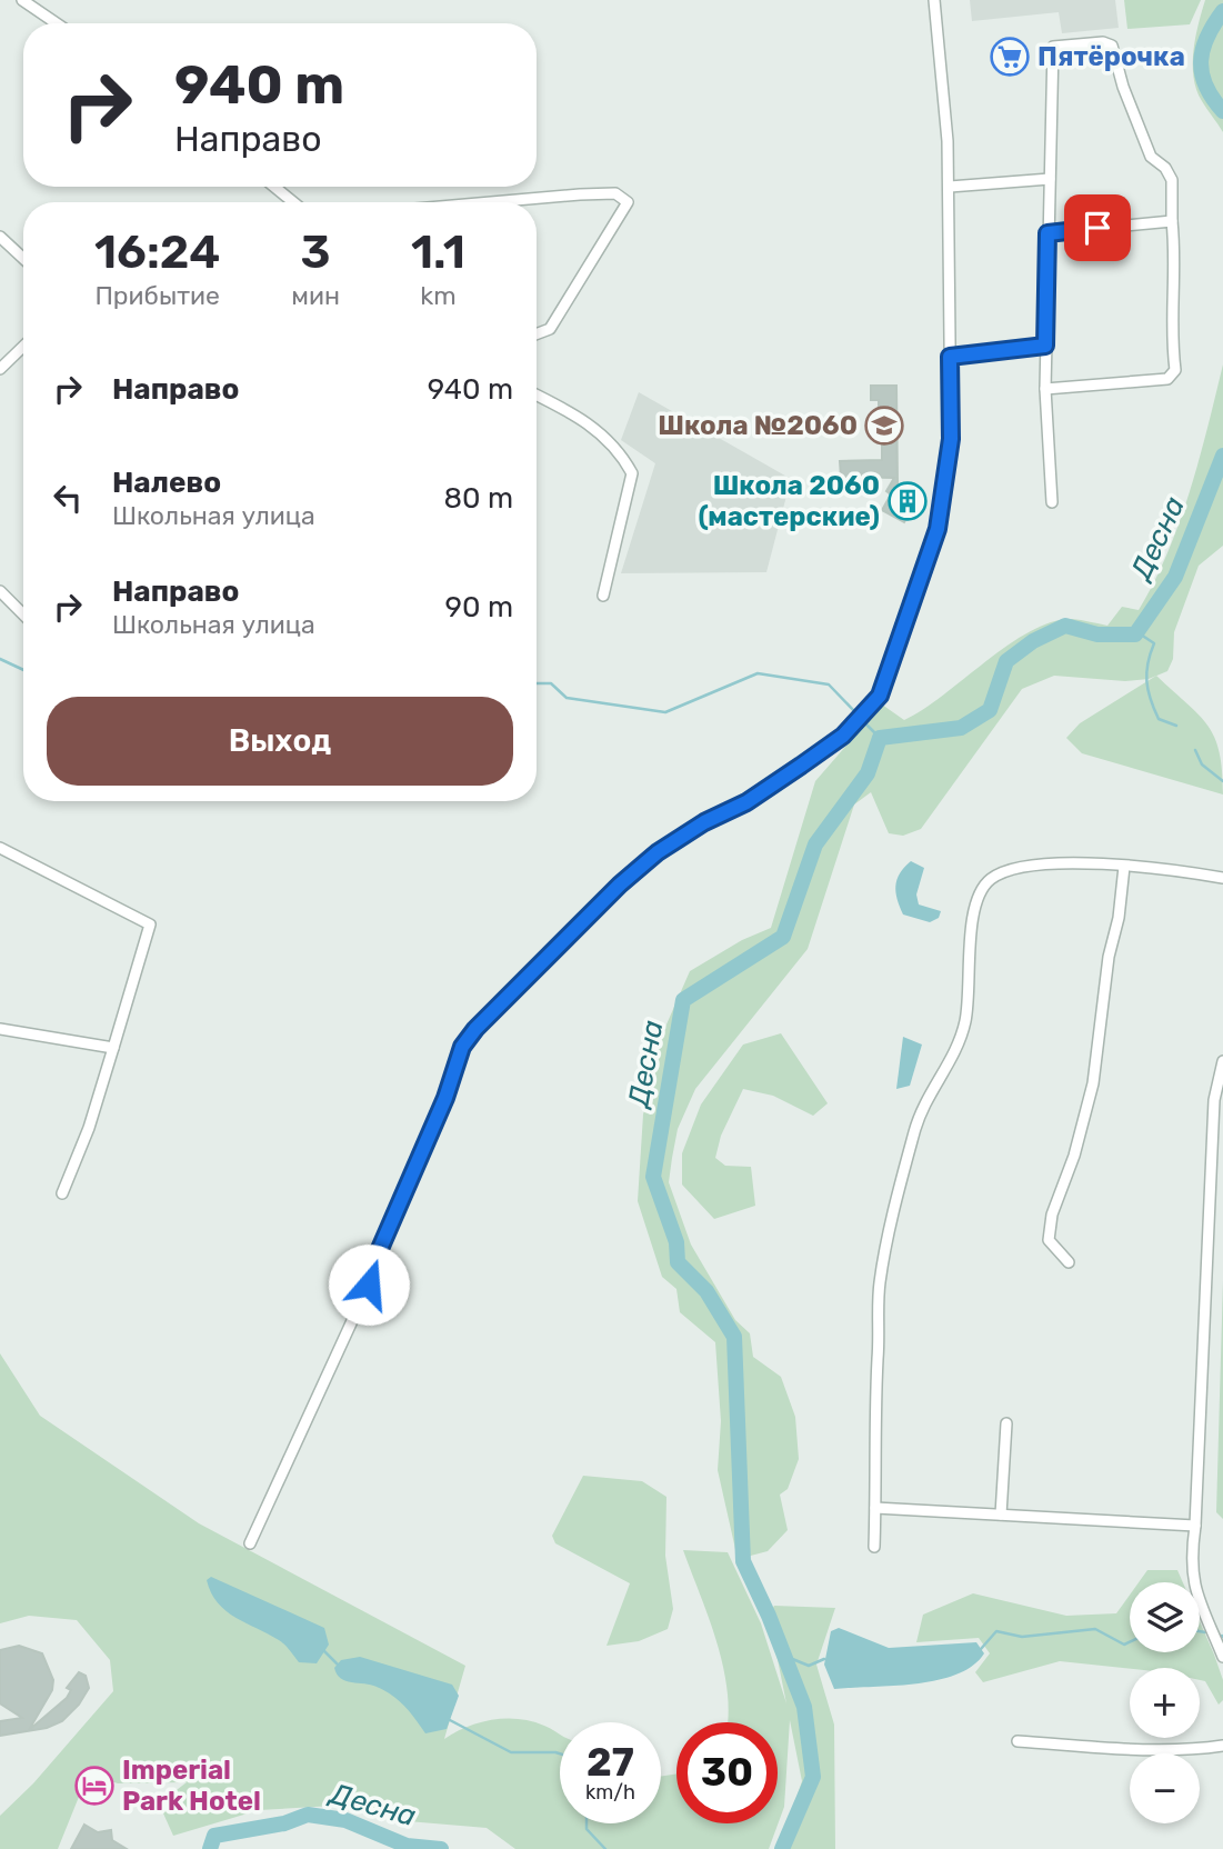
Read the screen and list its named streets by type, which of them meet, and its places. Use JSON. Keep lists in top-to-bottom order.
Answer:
{
  "water": ["Десна"],
  "places": {
    "supermarket": ["Пятёрочка"],
    "school or university": ["Школа №2060"],
    "building": ["Школа 2060 (мастерские)"],
    "hotel": ["Imperial Park Hotel"]
  },
  "page": {
    "turn": ["940 m", "Направо"],
    "eta": [
      "16:24",
      "Прибытие",
      "3",
      "мин",
      "1.1",
      "km"
    ],
    "list": [
      {
        "name": "Направо",
        "value": "940 m"
      },
      {
        "name": "Налево",
        "note": "Школьная улица",
        "value": "80 m"
      },
      {
        "name": "Направо",
        "note": "Школьная улица",
        "value": "90 m"
      }
    ],
    "buttons": "Выход",
    "map_buttons": ["+", "−"],
    "speed": "27 km/h",
    "limit": "30"
  }
}
